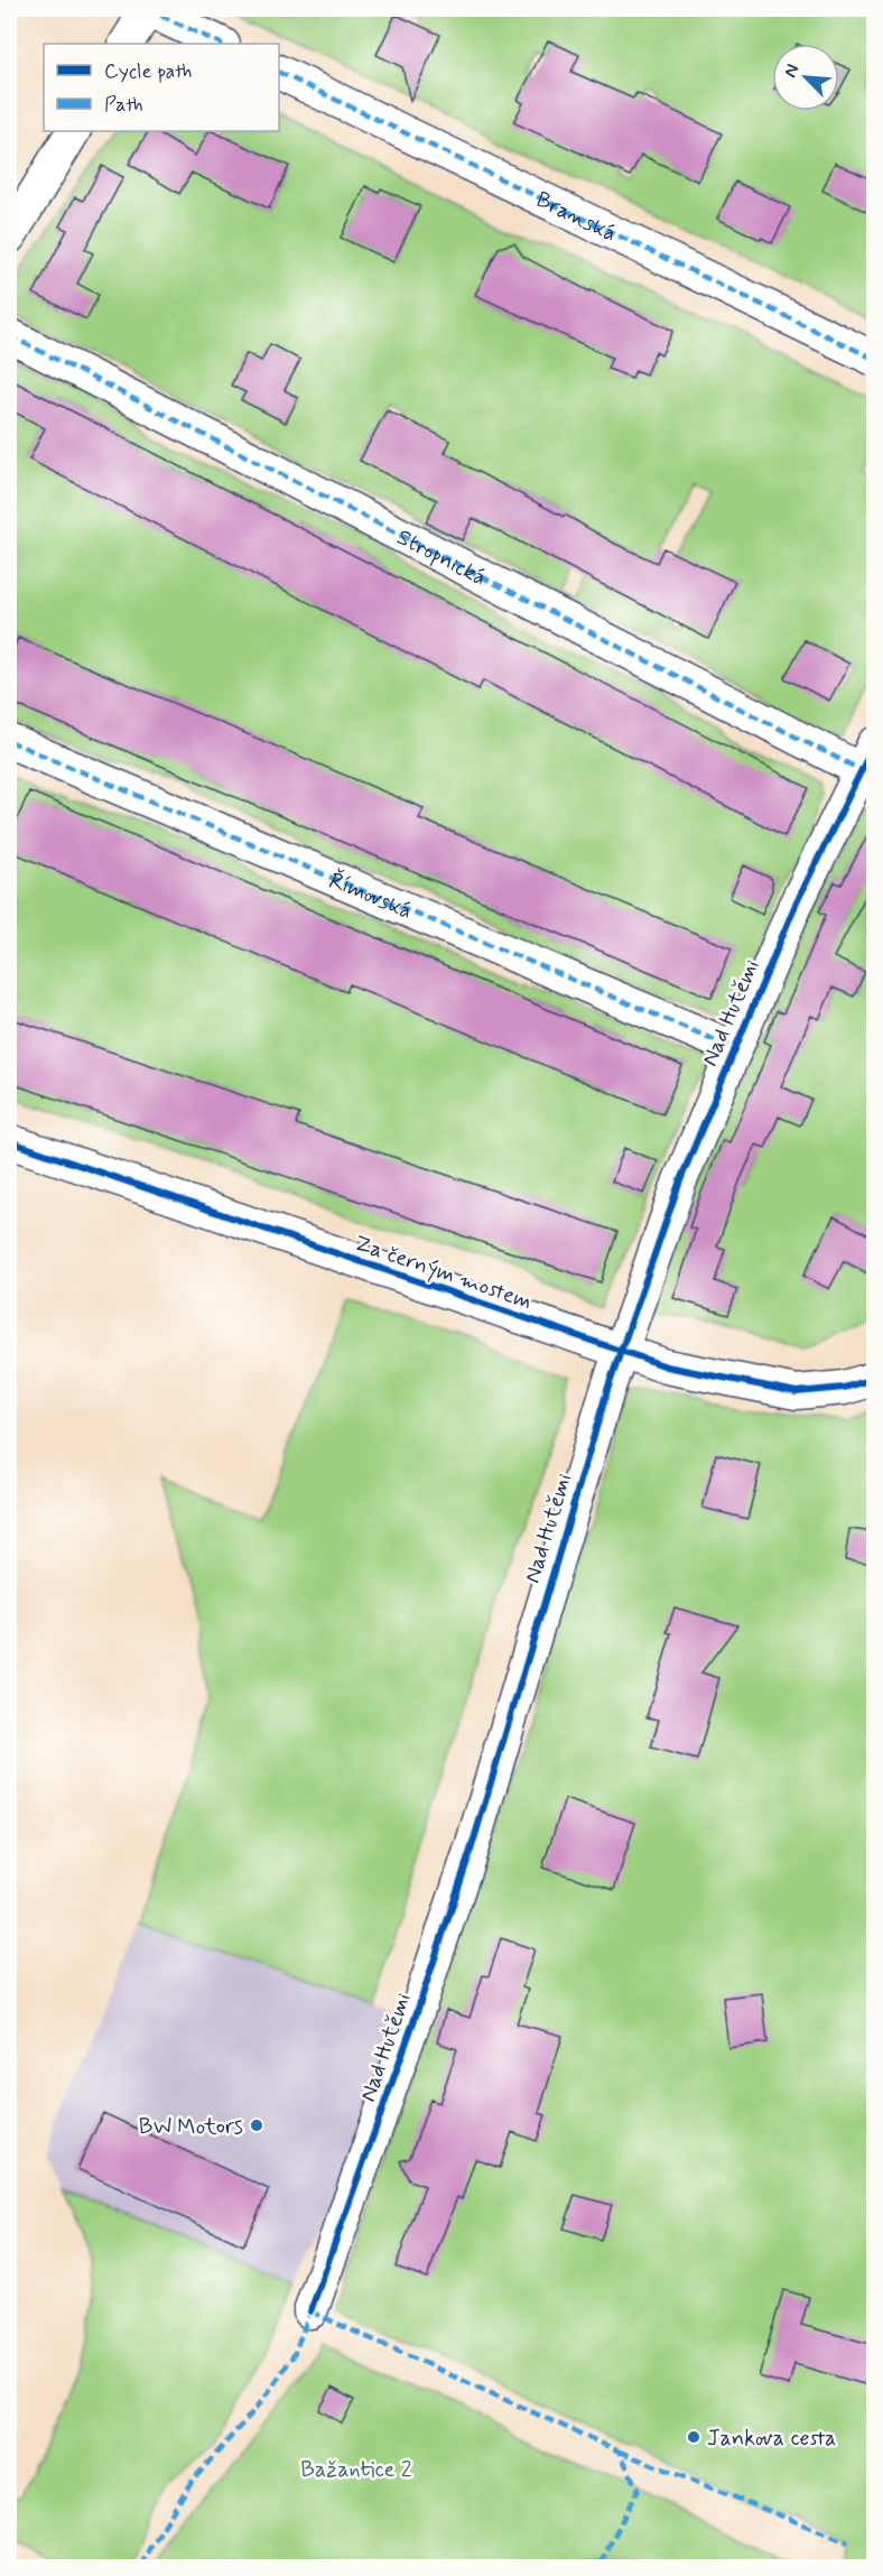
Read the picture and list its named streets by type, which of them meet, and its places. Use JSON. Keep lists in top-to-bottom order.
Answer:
{
  "streets": {
    "street": [
      "Branská",
      "Stropnická",
      "Římovská",
      "Nad Hutěmi",
      "Za černým mostem"
    ]
  },
  "crossings": [
    ["Stropnická", "Nad Hutěmi"],
    ["Římovská", "Nad Hutěmi"],
    ["Nad Hutěmi", "Za černým mostem"]
  ],
  "parks": ["Bažantice 2"],
  "places": ["BW Motors", "Jankova cesta"],
  "legend": ["Cycle path", "Path"],
  "north": "top left"
}
